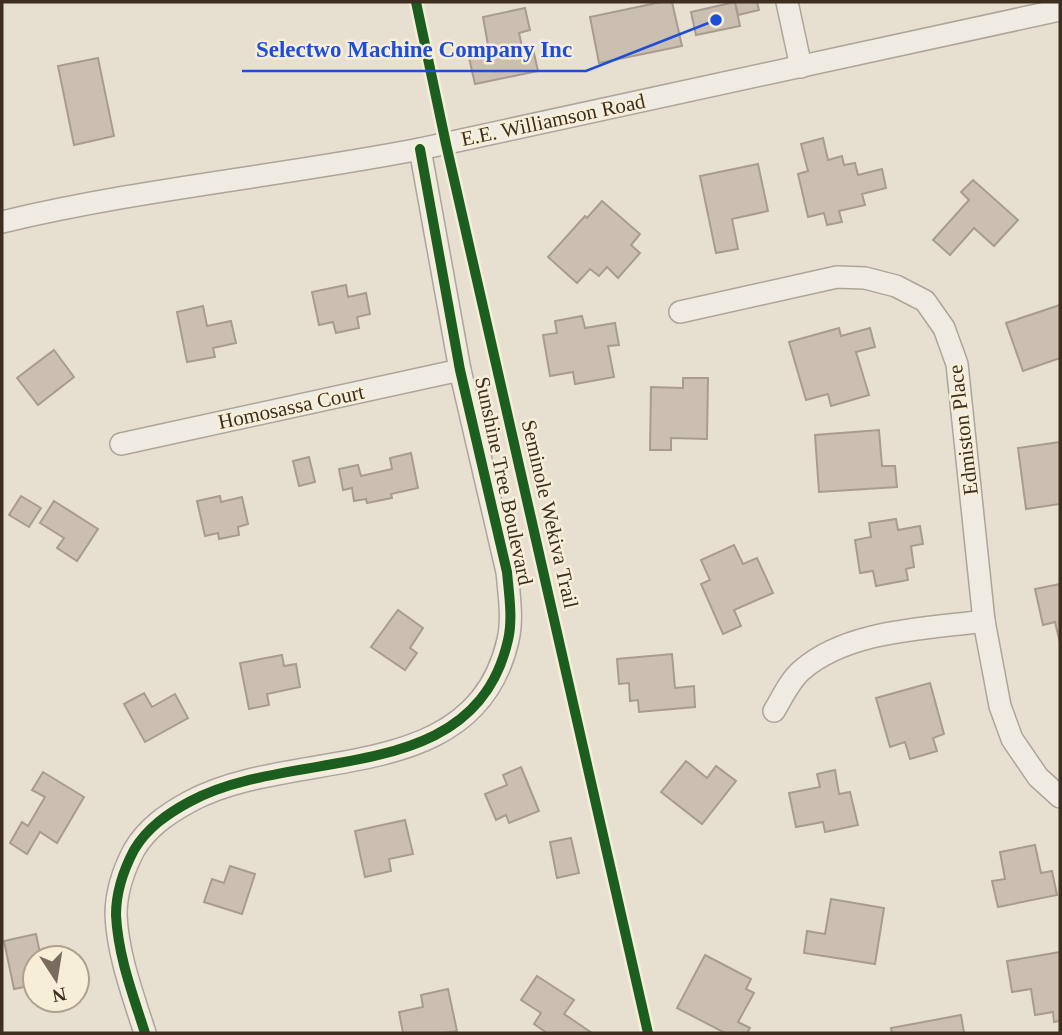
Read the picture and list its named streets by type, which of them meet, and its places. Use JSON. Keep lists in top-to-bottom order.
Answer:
{
  "streets": {
    "street": [
      "E.E. Williamson Road",
      "Homosassa Court",
      "Edmiston Place",
      "Sunshine Tree Boulevard"
    ],
    "cycle path": ["Seminole Wekiva Trail"]
  },
  "crossings": [
    ["E.E. Williamson Road", "Sunshine Tree Boulevard"],
    ["Homosassa Court", "Sunshine Tree Boulevard"]
  ],
  "places": ["Selectwo Machine Company Inc"],
  "north": "bottom"
}
